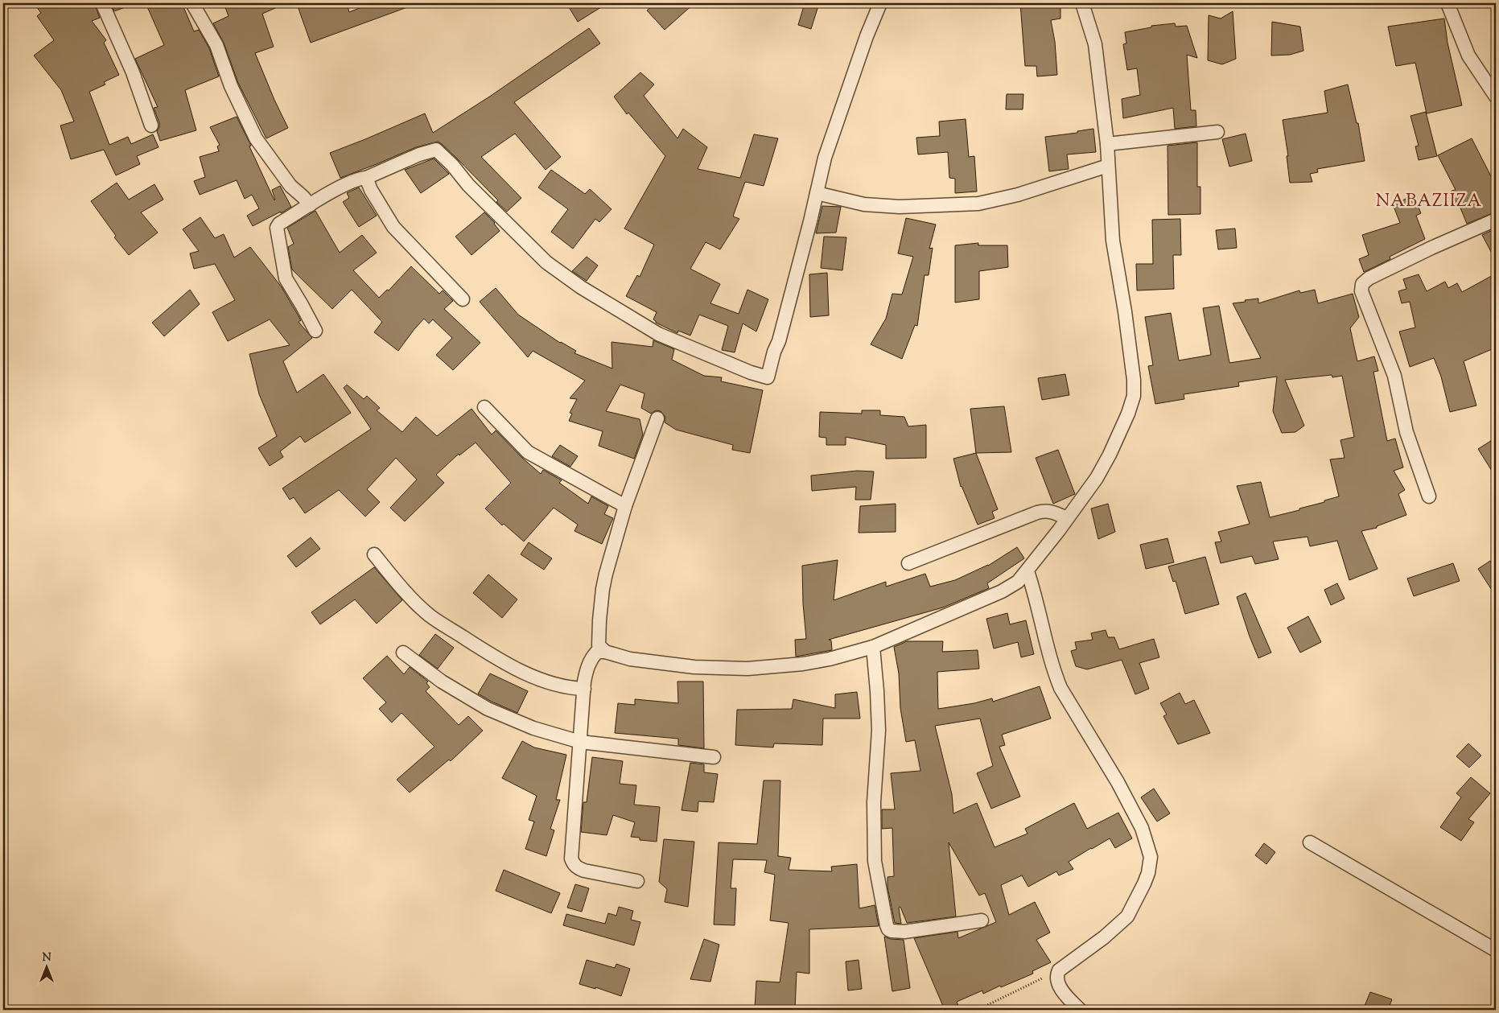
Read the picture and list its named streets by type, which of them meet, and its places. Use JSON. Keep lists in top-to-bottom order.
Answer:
{
  "districts": ["NABAZIIZA"],
  "north": "top"
}
